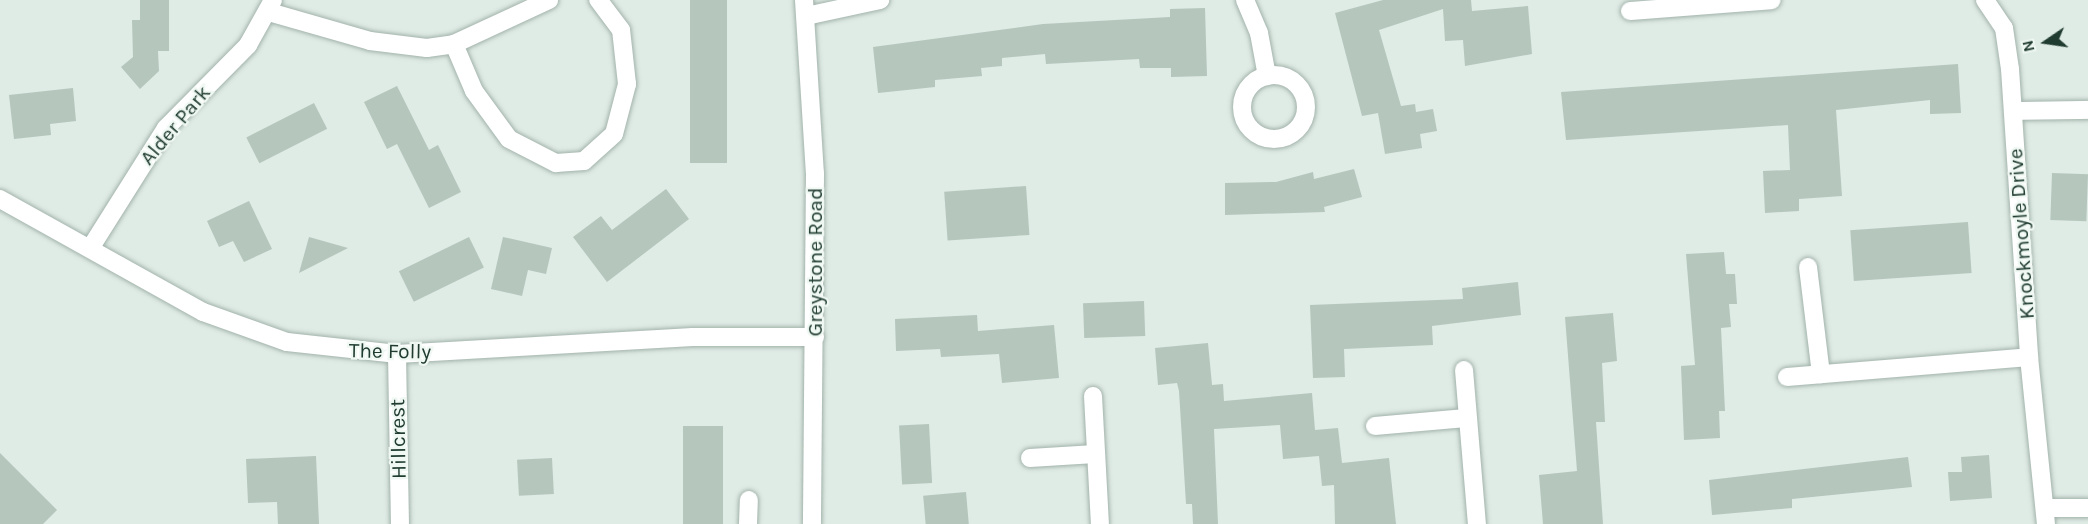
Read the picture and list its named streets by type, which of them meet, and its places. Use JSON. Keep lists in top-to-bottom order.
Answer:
{
  "streets": {
    "street": [
      "Alder Park",
      "Knockmoyle Drive",
      "Greystone Road",
      "The Folly",
      "Hillcrest"
    ]
  },
  "crossings": [
    ["Alder Park", "The Folly"],
    ["Greystone Road", "The Folly"],
    ["The Folly", "Hillcrest"]
  ],
  "north": "left"
}
